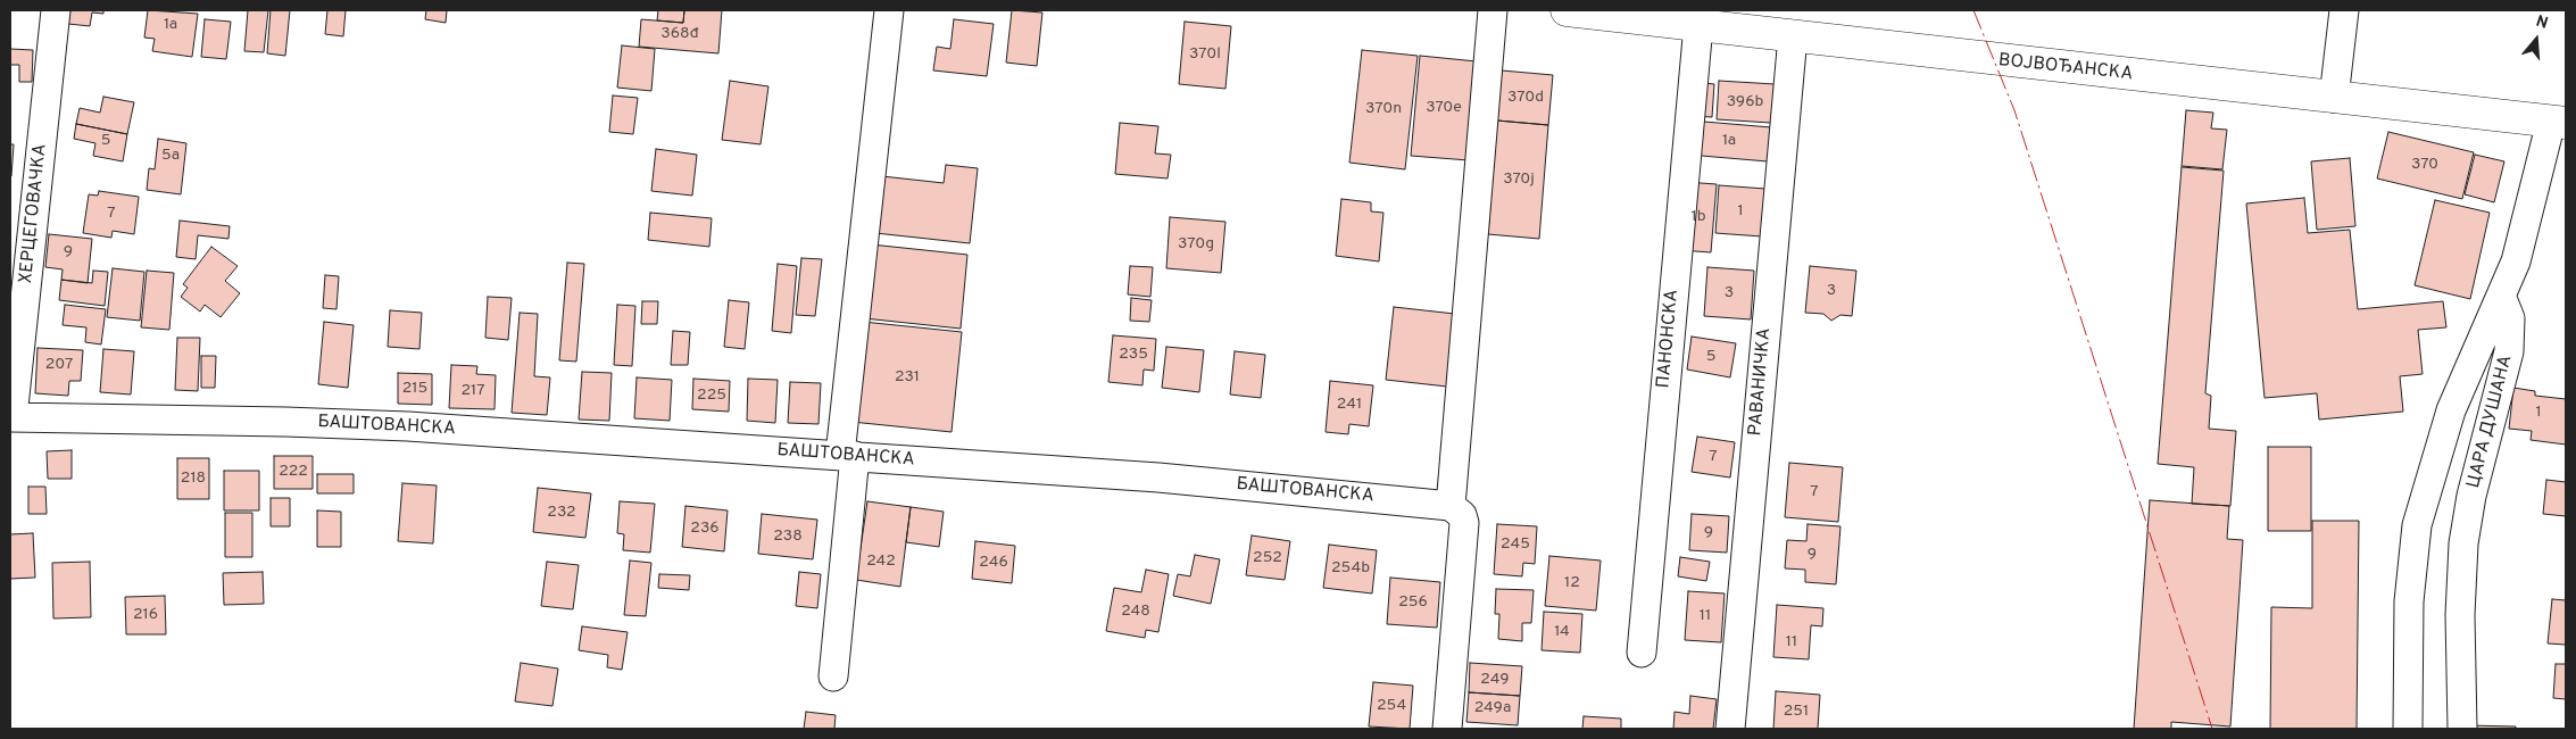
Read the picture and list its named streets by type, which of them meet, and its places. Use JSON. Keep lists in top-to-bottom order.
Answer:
{
  "streets": {
    "main road": ["ВОЈВОЂАНСКА"],
    "street": [
      "ХЕРЦЕГОВАЧКА",
      "ПАНОНСКА",
      "РАВАНИЧКА",
      "ЦАРА ДУШАНА",
      "БАШТОВАНСКА"
    ]
  },
  "crossings": [
    ["ВОЈВОЂАНСКА", "ПАНОНСКА"],
    ["ВОЈВОЂАНСКА", "РАВАНИЧКА"],
    ["ХЕРЦЕГОВАЧКА", "БАШТОВАНСКА"]
  ],
  "house_numbers": [
    "1a",
    "368đ",
    "370l",
    "370d",
    "396b",
    "370e",
    "370n",
    "5",
    "1a",
    "5a",
    "370",
    "370j",
    "1",
    "7",
    "1b",
    "370g",
    "9",
    "3",
    "3",
    "235",
    "5",
    "207",
    "231",
    "215",
    "217",
    "225",
    "241",
    "1",
    "7",
    "222",
    "218",
    "7",
    "232",
    "236",
    "9",
    "238",
    "245",
    "9",
    "252",
    "242",
    "246",
    "254b",
    "12",
    "256",
    "248",
    "216",
    "11",
    "14",
    "11",
    "249",
    "254",
    "249a",
    "251"
  ],
  "north": "top"
}
